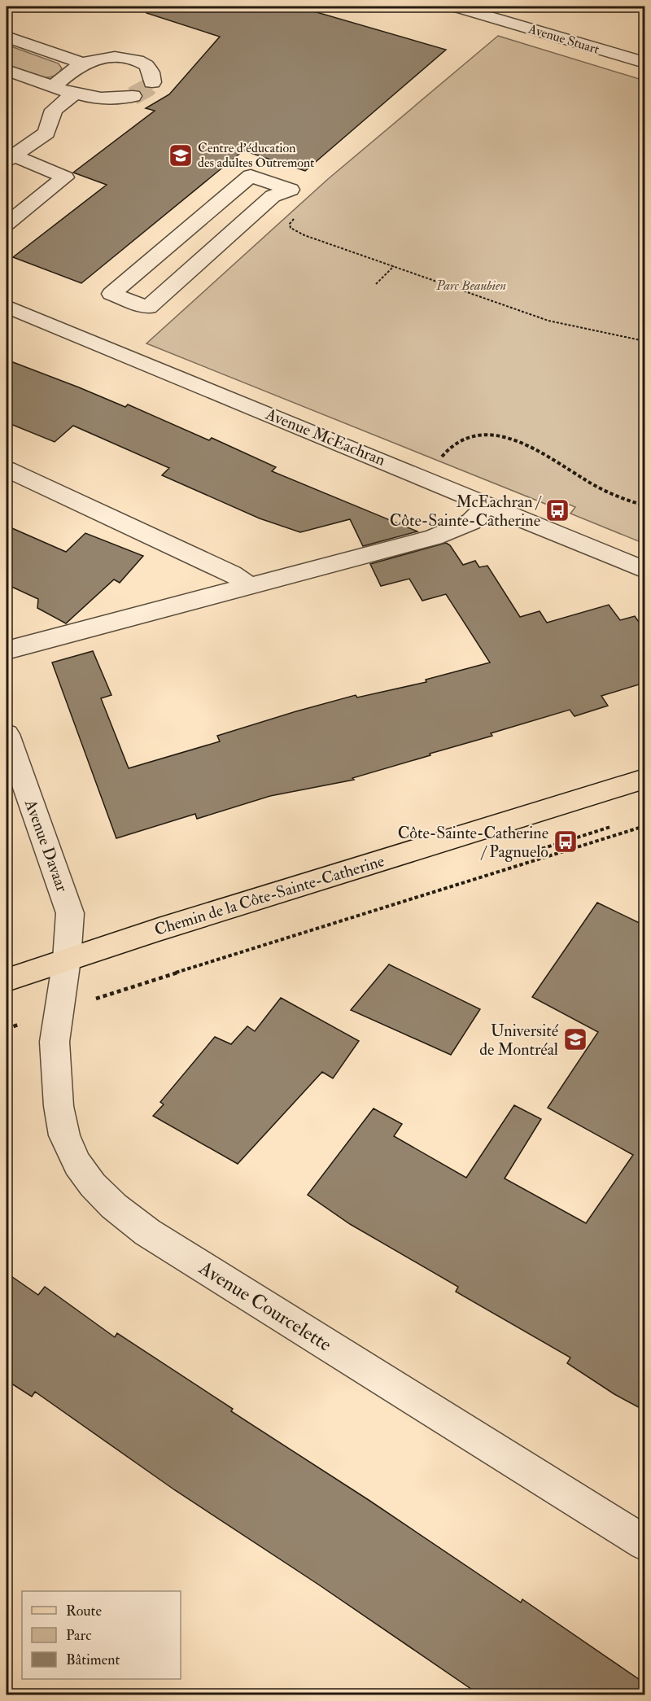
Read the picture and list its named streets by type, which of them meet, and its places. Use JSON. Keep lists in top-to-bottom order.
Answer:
{
  "streets": {
    "main road": ["Chemin de la Côte-Sainte-Catherine"],
    "street": [
      "Avenue Stuart",
      "Avenue McEachran",
      "Avenue Davaar",
      "Avenue Courcelette"
    ]
  },
  "crossings": [
    ["Avenue Davaar", "Chemin de la Côte-Sainte-Catherine"],
    ["Avenue Davaar", "Avenue Courcelette"],
    ["Chemin de la Côte-Sainte-Catherine", "Avenue Courcelette"]
  ],
  "parks": ["Parc Beaubien"],
  "places": {
    "school or university": ["Centre d'éducation des adultes Outremont", "Université de Montréal"],
    "bus stop": ["McEachran / Côte-Sainte-Catherine", "Côte-Sainte-Catherine / Pagnuelo"]
  },
  "legend": ["Route", "Parc", "Bâtiment"]
}
